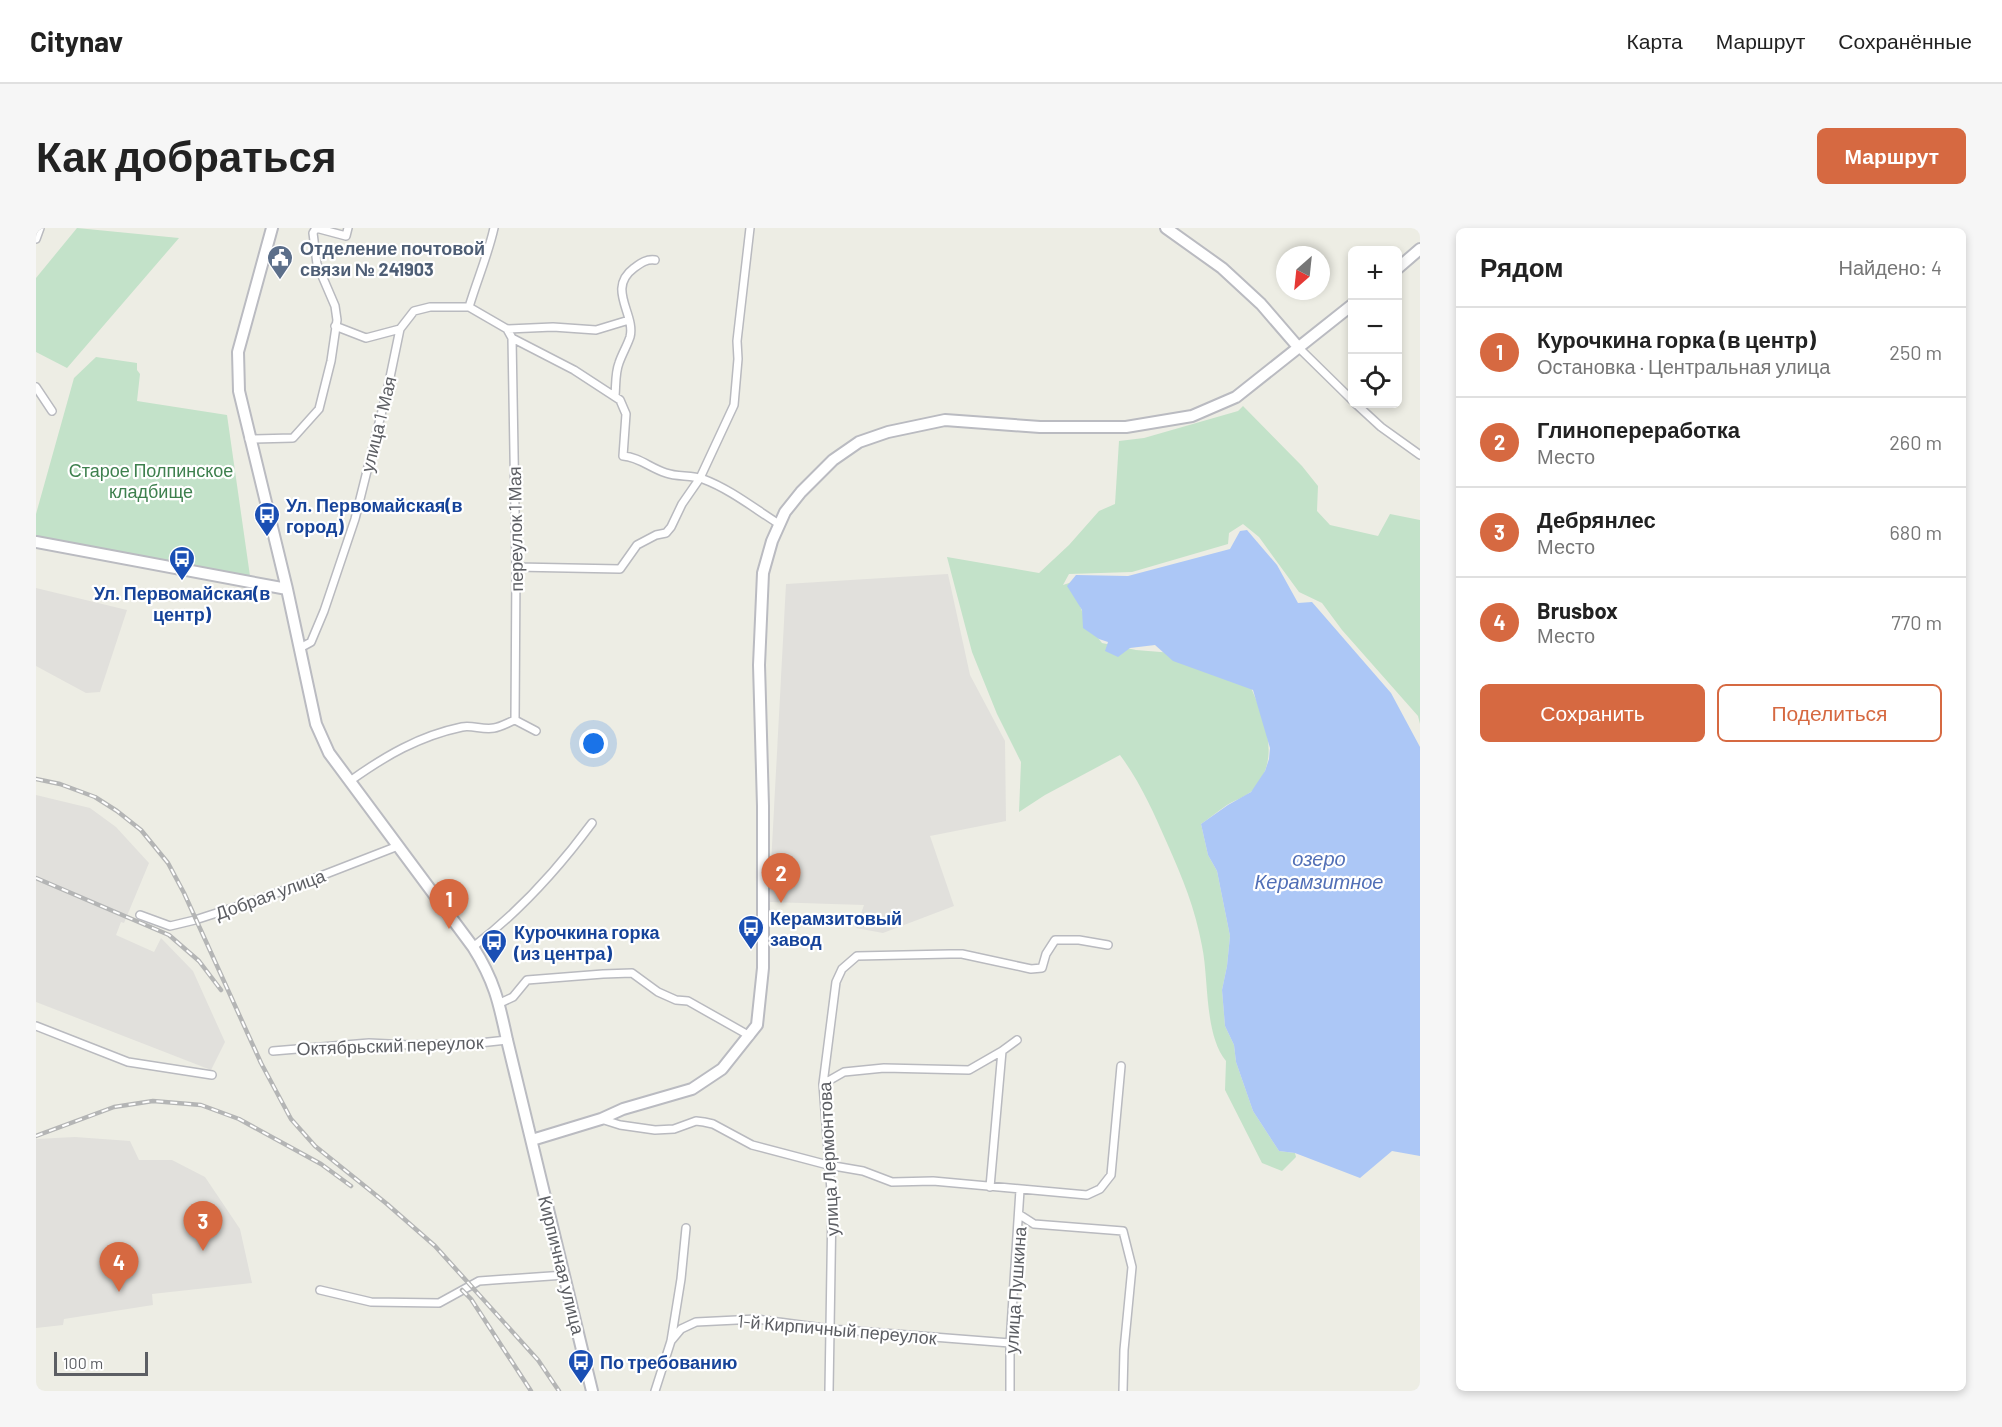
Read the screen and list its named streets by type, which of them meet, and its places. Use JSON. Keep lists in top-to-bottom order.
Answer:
{
  "streets": {
    "street": [
      "улица 1 Мая",
      "переулок 1 Мая",
      "Добрая улица",
      "Октябрьский переулок",
      "улица Лермонтова",
      "Кирпичная улица",
      "улица Пушкина",
      "1-й Кирпичный переулок"
    ]
  },
  "crossings": [
    ["улица 1 Мая", "Кирпичная улица"],
    ["Добрая улица", "Кирпичная улица"],
    ["Октябрьский переулок", "Кирпичная улица"],
    ["улица Лермонтова", "1-й Кирпичный переулок"],
    ["улица Пушкина", "1-й Кирпичный переулок"]
  ],
  "water": ["озеро Керамзитное"],
  "parks": ["Старое Полпинское кладбище"],
  "places": {
    "public building": ["Отделение почтовой связи № 241903"],
    "bus stop": [
      "Ул. Первомайская(в город)",
      "Ул. Первомайская(в центр)",
      "Керамзитовый завод",
      "Курочкина горка (из центра)",
      "По требованию"
    ]
  },
  "scale_bar": "100 m",
  "north": "bottom left",
  "page": {
    "header": "Citynav",
    "nav": ["Карта", "Маршрут", "Сохранённые"],
    "buttons": [
      "Маршрут",
      ["Сохранить", "Поделиться"]
    ],
    "title": "Как добраться",
    "heading": ["Рядом", "Найдено: 4"],
    "map_buttons": ["+", "−"],
    "list": [
      {
        "mark": "1",
        "name": "Курочкина горка (в центр)",
        "note": "Остановка · Центральная улица",
        "value": "250 m"
      },
      {
        "mark": "2",
        "name": "Глинопереработка",
        "note": "Место",
        "value": "260 m"
      },
      {
        "mark": "3",
        "name": "Дебрянлес",
        "note": "Место",
        "value": "680 m"
      },
      {
        "mark": "4",
        "name": "Brusbox",
        "note": "Место",
        "value": "770 m"
      }
    ],
    "pins": [
      "2",
      "1",
      "3",
      "4"
    ],
    "scale": "100 m"
  }
}
